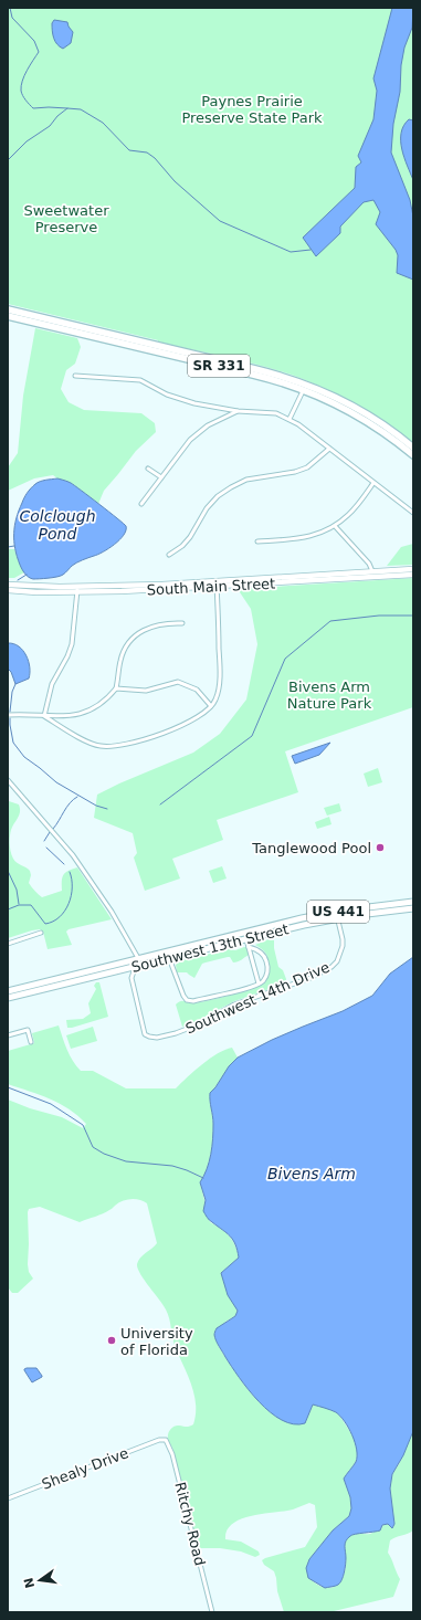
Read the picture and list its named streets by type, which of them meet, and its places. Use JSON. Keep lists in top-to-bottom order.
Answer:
{
  "streets": {
    "highway": ["SR 331"],
    "main road": ["South Main Street", "US 441", "Southwest 13th Street"],
    "street": ["Southwest 14th Drive", "Shealy Drive", "Ritchy Road"]
  },
  "crossings": [
    ["Southwest 13th Street", "Southwest 14th Drive"],
    ["Shealy Drive", "Ritchy Road"]
  ],
  "water": ["Colclough Pond", "Bivens Arm"],
  "parks": ["Paynes Prairie Preserve State Park", "Sweetwater Preserve", "Bivens Arm Nature Park"],
  "places": ["Tanglewood Pool", "University of Florida"],
  "north": "left"
}
